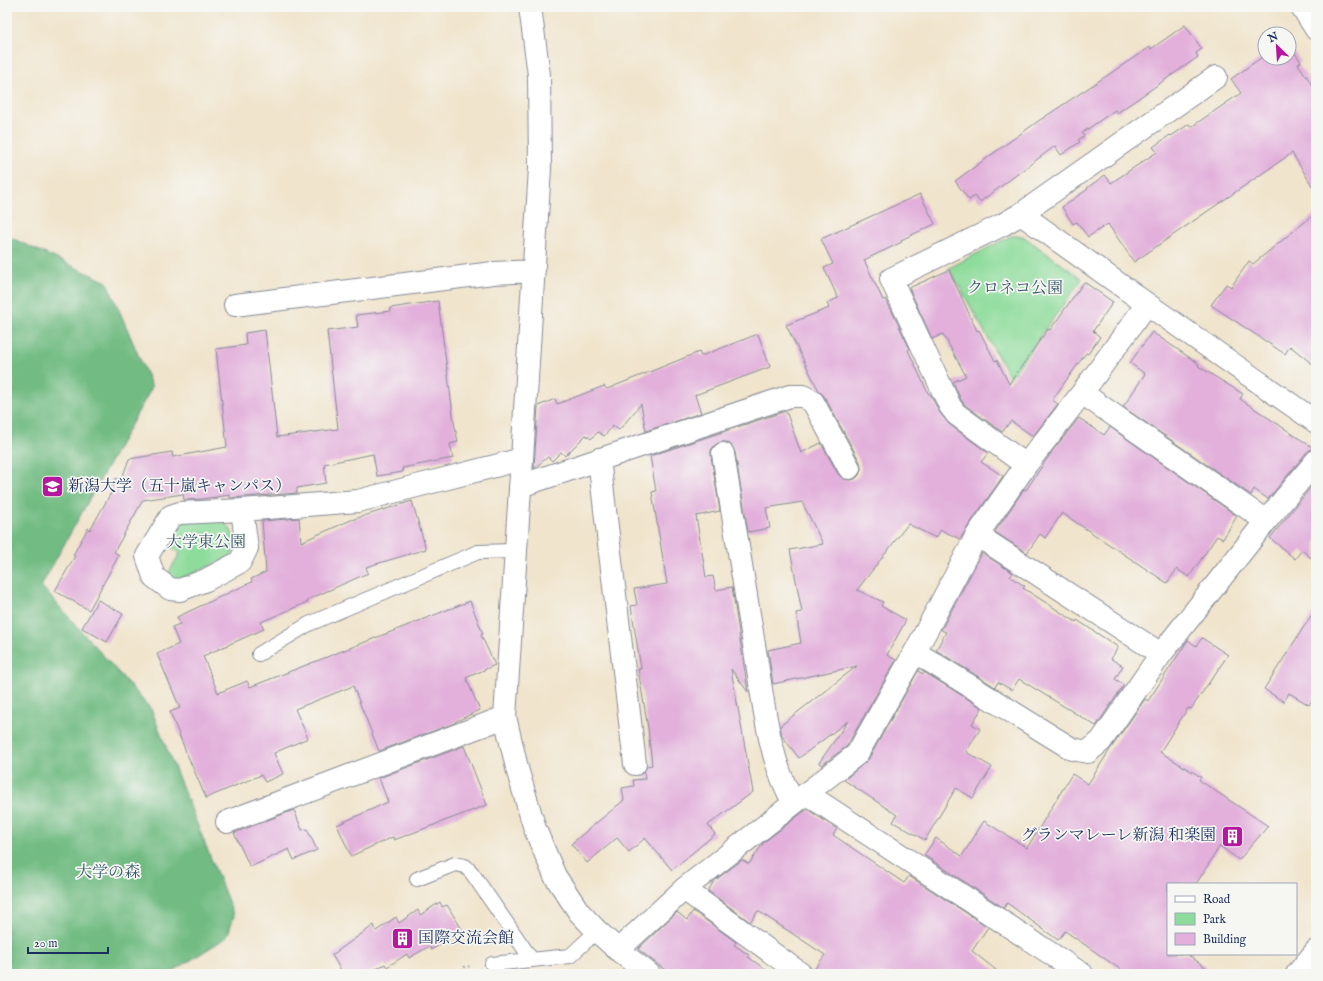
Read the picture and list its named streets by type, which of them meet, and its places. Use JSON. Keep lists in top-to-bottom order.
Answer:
{
  "parks": ["クロネコ公園", "大学東公園", "大学の森"],
  "places": {
    "school or university": ["新潟大学（五十嵐キャンパス）"],
    "building": ["グランマレーレ新潟 和楽園", "国際交流会館"]
  },
  "legend": ["Road", "Park", "Building"],
  "scale_bar": "20 m",
  "north": "top left"
}
